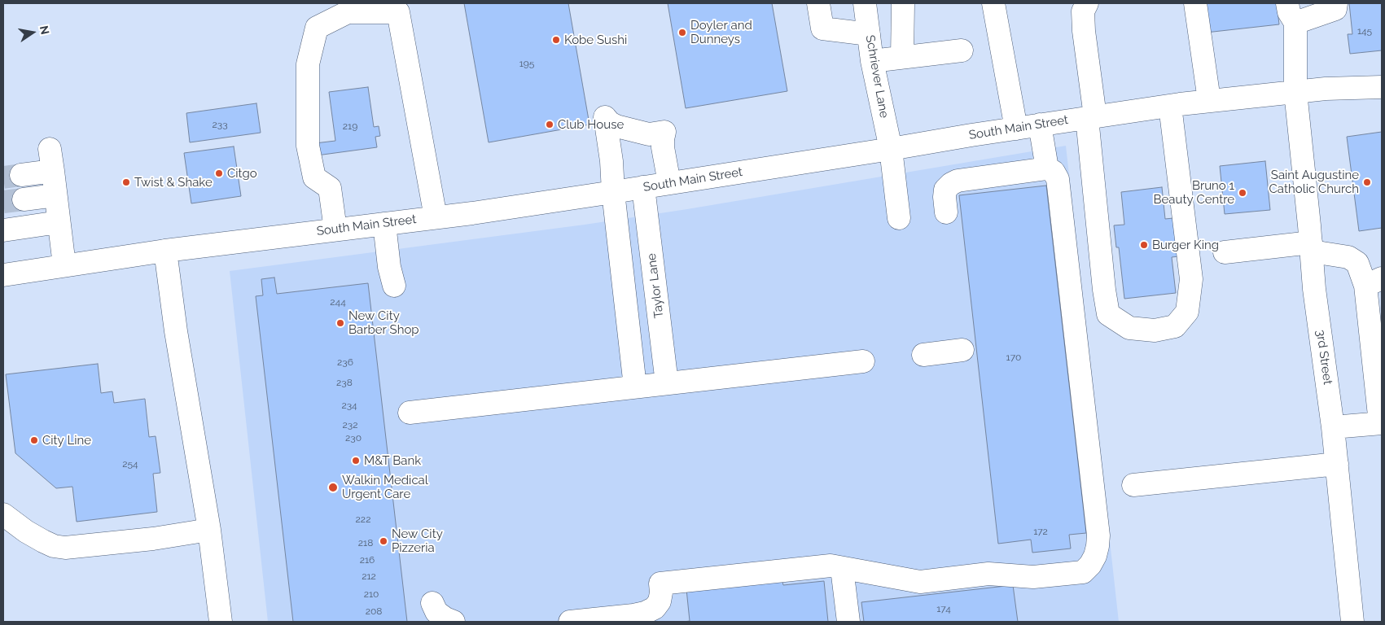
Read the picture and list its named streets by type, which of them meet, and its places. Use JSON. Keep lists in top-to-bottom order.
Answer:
{
  "streets": {
    "street": [
      "Schriever Lane",
      "South Main Street",
      "Taylor Lane",
      "3rd Street"
    ]
  },
  "crossings": [
    ["Schriever Lane", "South Main Street"],
    ["South Main Street", "Taylor Lane"],
    ["South Main Street", "3rd Street"]
  ],
  "places": [
    "Doyler and Dunneys",
    "Kobe Sushi",
    "Club House",
    "Citgo",
    "Twist & Shake",
    "Saint Augustine Catholic Church",
    "Bruno 1 Beauty Centre",
    "Burger King",
    "New City Barber Shop",
    "City Line",
    "M&T Bank",
    "Walkin Medical Urgent Care",
    "New City Pizzeria"
  ],
  "house_numbers": [
    "145",
    "195",
    "233",
    "219",
    "244",
    "170",
    "236",
    "238",
    "234",
    "232",
    "230",
    "254",
    "222",
    "172",
    "218",
    "216",
    "212",
    "210",
    "174",
    "208"
  ],
  "north": "right"
}
